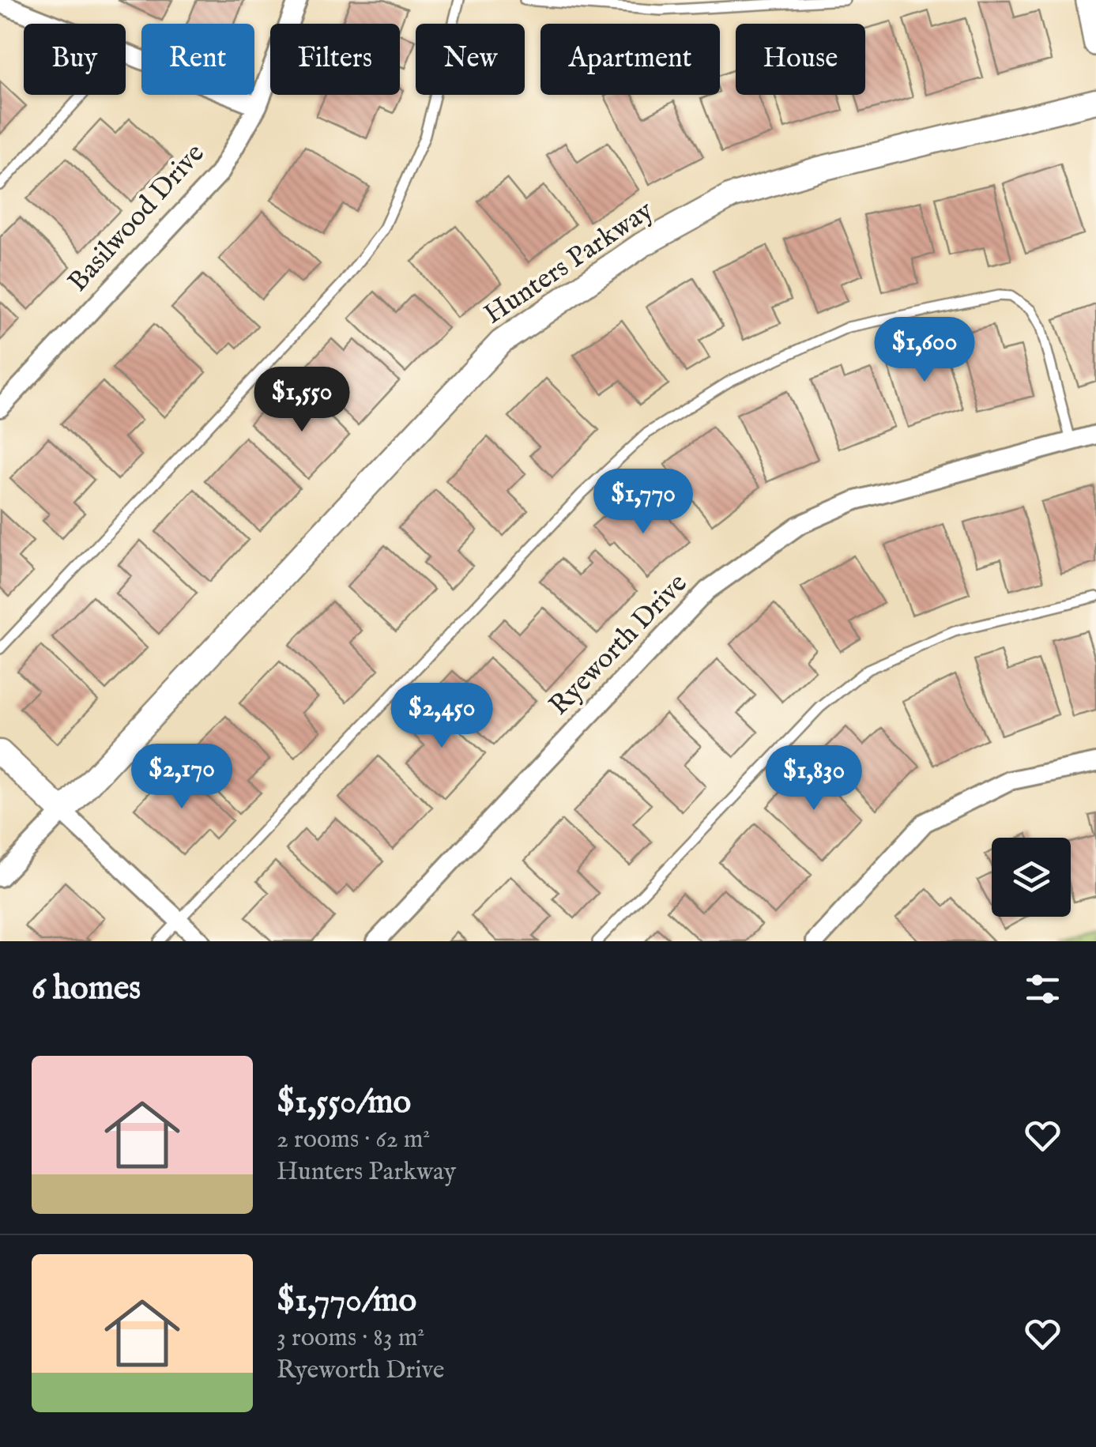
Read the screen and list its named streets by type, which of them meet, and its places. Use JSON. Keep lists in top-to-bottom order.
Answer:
{
  "streets": {
    "street": ["Basilwood Drive", "Hunters Parkway", "Ryeworth Drive"]
  },
  "page": {
    "chip": [
      "Buy",
      "Rent",
      "Filters",
      "New",
      "Apartment",
      "House"
    ],
    "price": [
      "$1,600",
      "$1,550",
      "$1,770",
      "$2,450",
      "$2,170",
      "$1,830"
    ],
    "heading": "6 homes",
    "list": [
      {
        "name": "$1,550/mo",
        "note": "2 rooms · 62 m² · Hunters Parkway"
      },
      {
        "name": "$1,770/mo",
        "note": "3 rooms · 83 m² · Ryeworth Drive"
      }
    ]
  }
}
